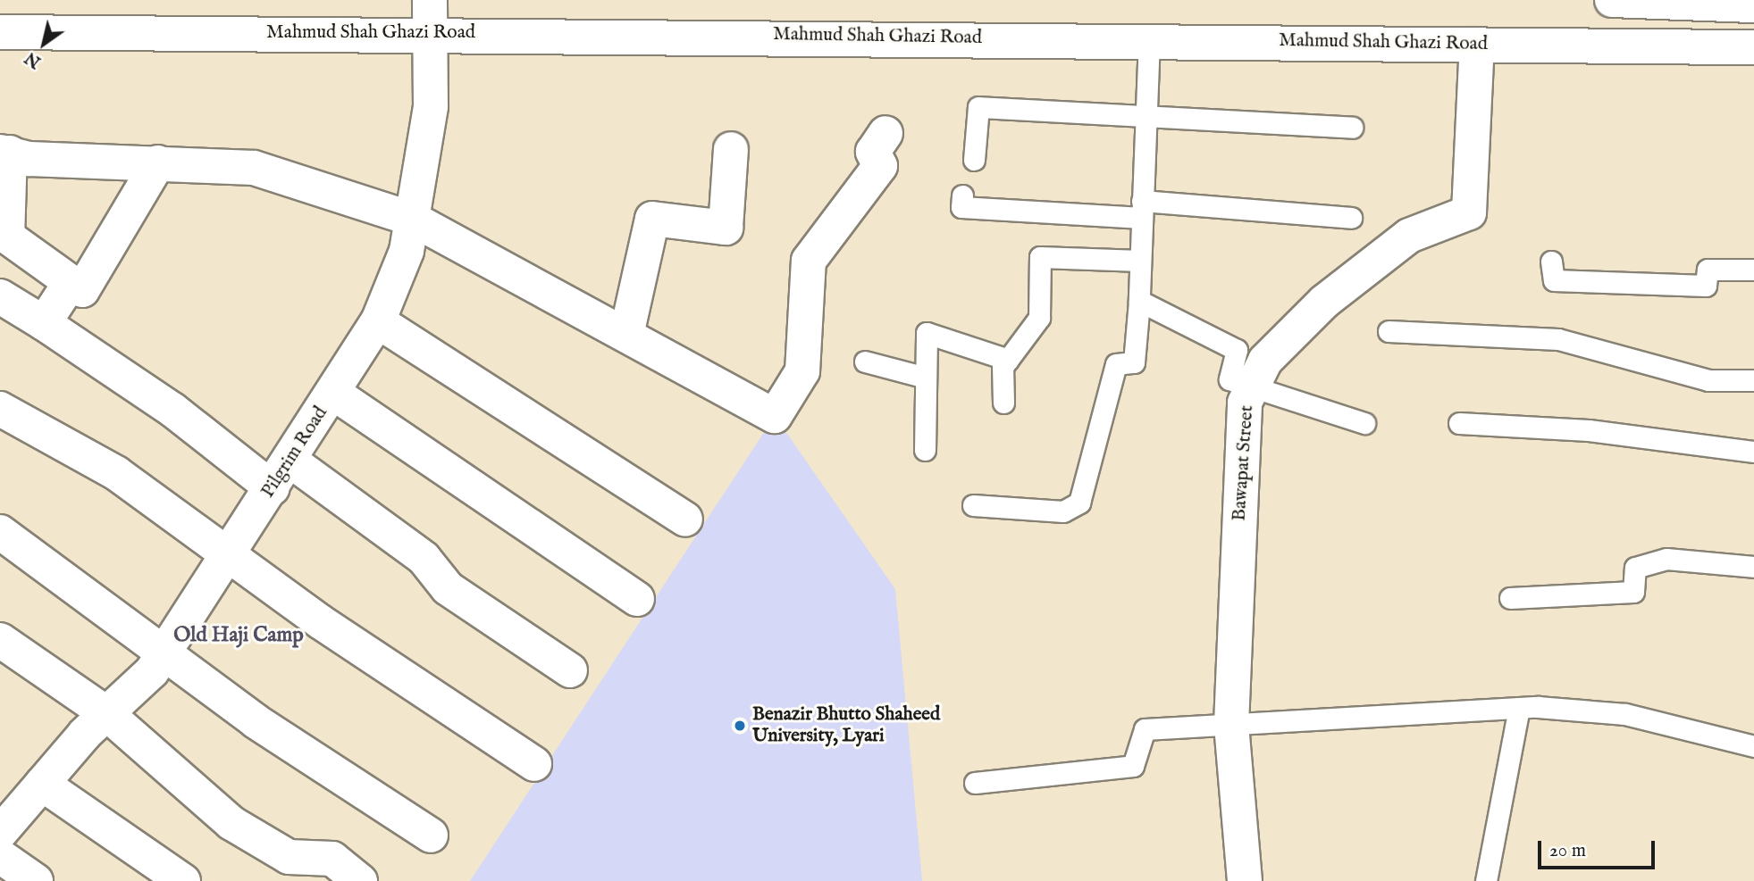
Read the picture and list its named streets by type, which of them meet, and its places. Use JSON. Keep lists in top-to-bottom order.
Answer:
{
  "streets": {
    "street": ["Mahmud Shah Ghazi Road", "Pilgrim Road", "Bawapat Street"]
  },
  "crossings": [
    ["Mahmud Shah Ghazi Road", "Pilgrim Road"],
    ["Mahmud Shah Ghazi Road", "Bawapat Street"]
  ],
  "districts": ["Old Haji Camp"],
  "places": ["Benazir Bhutto Shaheed University, Lyari"],
  "scale_bar": "20 m",
  "north": "bottom left"
}
